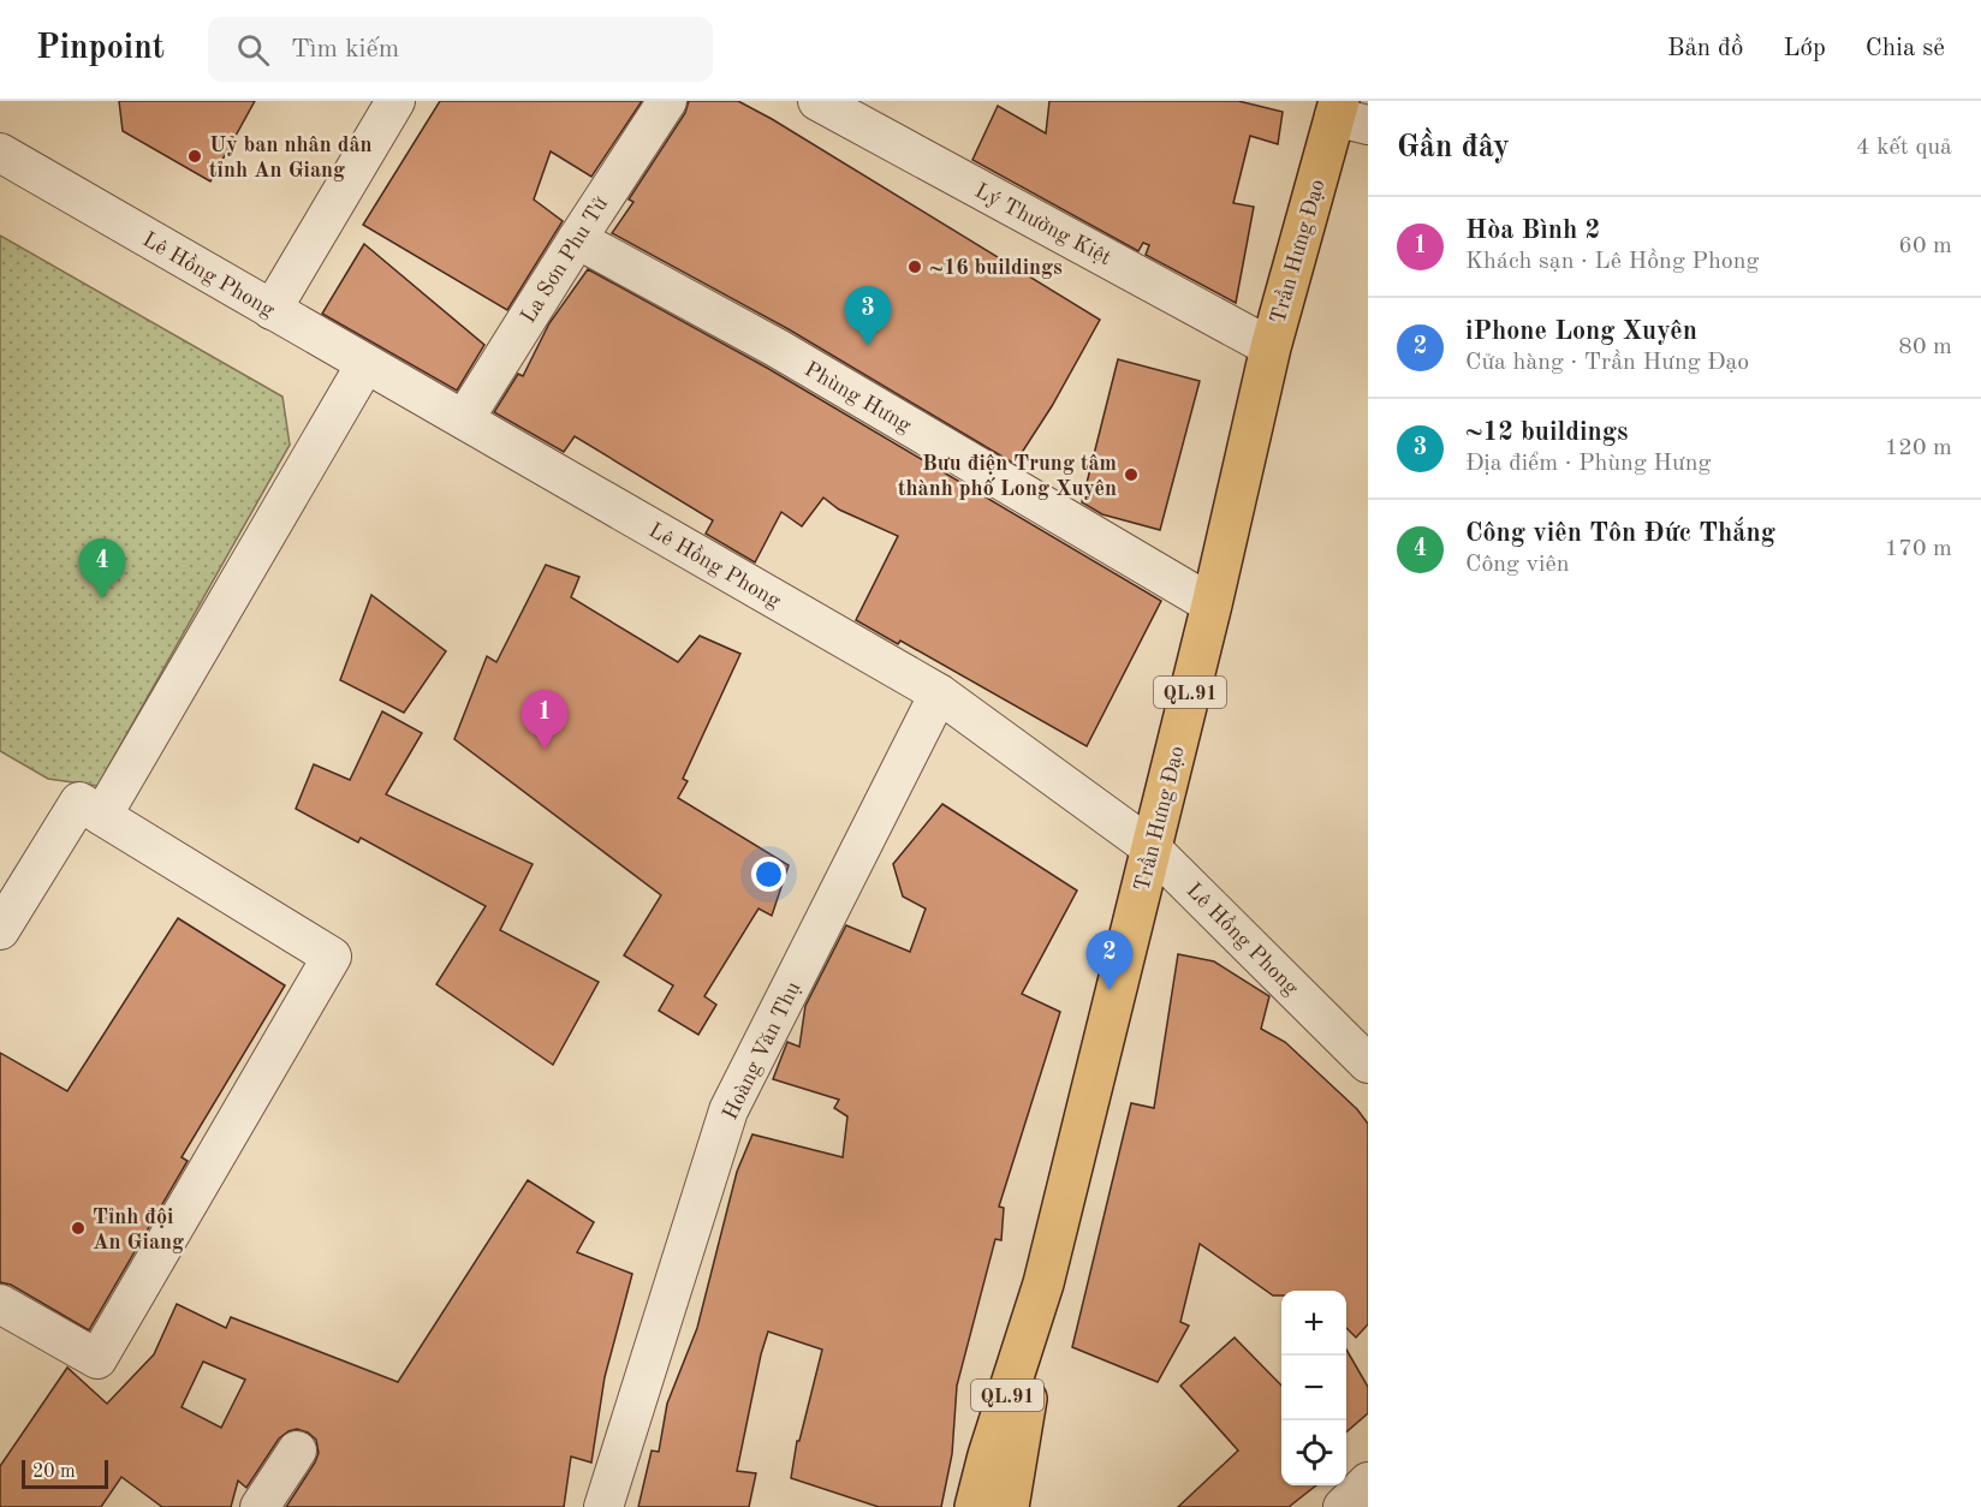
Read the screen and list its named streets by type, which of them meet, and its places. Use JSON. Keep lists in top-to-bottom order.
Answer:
{
  "streets": {
    "highway": ["Trần Hưng Đạo", "QL.91"],
    "street": [
      "Lý Thường Kiệt",
      "La Sơn Phu Tử",
      "Lê Hồng Phong",
      "Phùng Hưng",
      "Hoàng Văn Thụ"
    ]
  },
  "crossings": [
    ["Lý Thường Kiệt", "Trần Hưng Đạo"],
    ["Trần Hưng Đạo", "Lê Hồng Phong"],
    ["Trần Hưng Đạo", "Phùng Hưng"],
    ["La Sơn Phu Tử", "Lê Hồng Phong"],
    ["La Sơn Phu Tử", "Phùng Hưng"],
    ["Lê Hồng Phong", "Hoàng Văn Thụ"]
  ],
  "places": [
    "Uỷ ban nhân dân tỉnh An Giang",
    "~16 buildings",
    "Bưu điện Trung tâm thành phố Long Xuyên",
    "Tỉnh đội An Giang"
  ],
  "scale_bar": "20 m",
  "page": {
    "header": "Pinpoint",
    "search": "Tìm kiếm",
    "nav": ["Bản đồ", "Lớp", "Chia sẻ"],
    "heading": ["Gần đây", "4 kết quả"],
    "list": [
      {
        "mark": "1",
        "name": "Hòa Bình 2",
        "note": "Khách sạn · Lê Hồng Phong",
        "value": "60 m"
      },
      {
        "mark": "2",
        "name": "iPhone Long Xuyên",
        "note": "Cửa hàng · Trần Hưng Đạo",
        "value": "80 m"
      },
      {
        "mark": "3",
        "name": "~12 buildings",
        "note": "Địa điểm · Phùng Hưng",
        "value": "120 m"
      },
      {
        "mark": "4",
        "name": "Công viên Tôn Đức Thắng",
        "note": "Công viên",
        "value": "170 m"
      }
    ],
    "pins": [
      "3",
      "4",
      "1",
      "2"
    ],
    "map_buttons": ["+", "−"],
    "scale": "20 m"
  }
}
